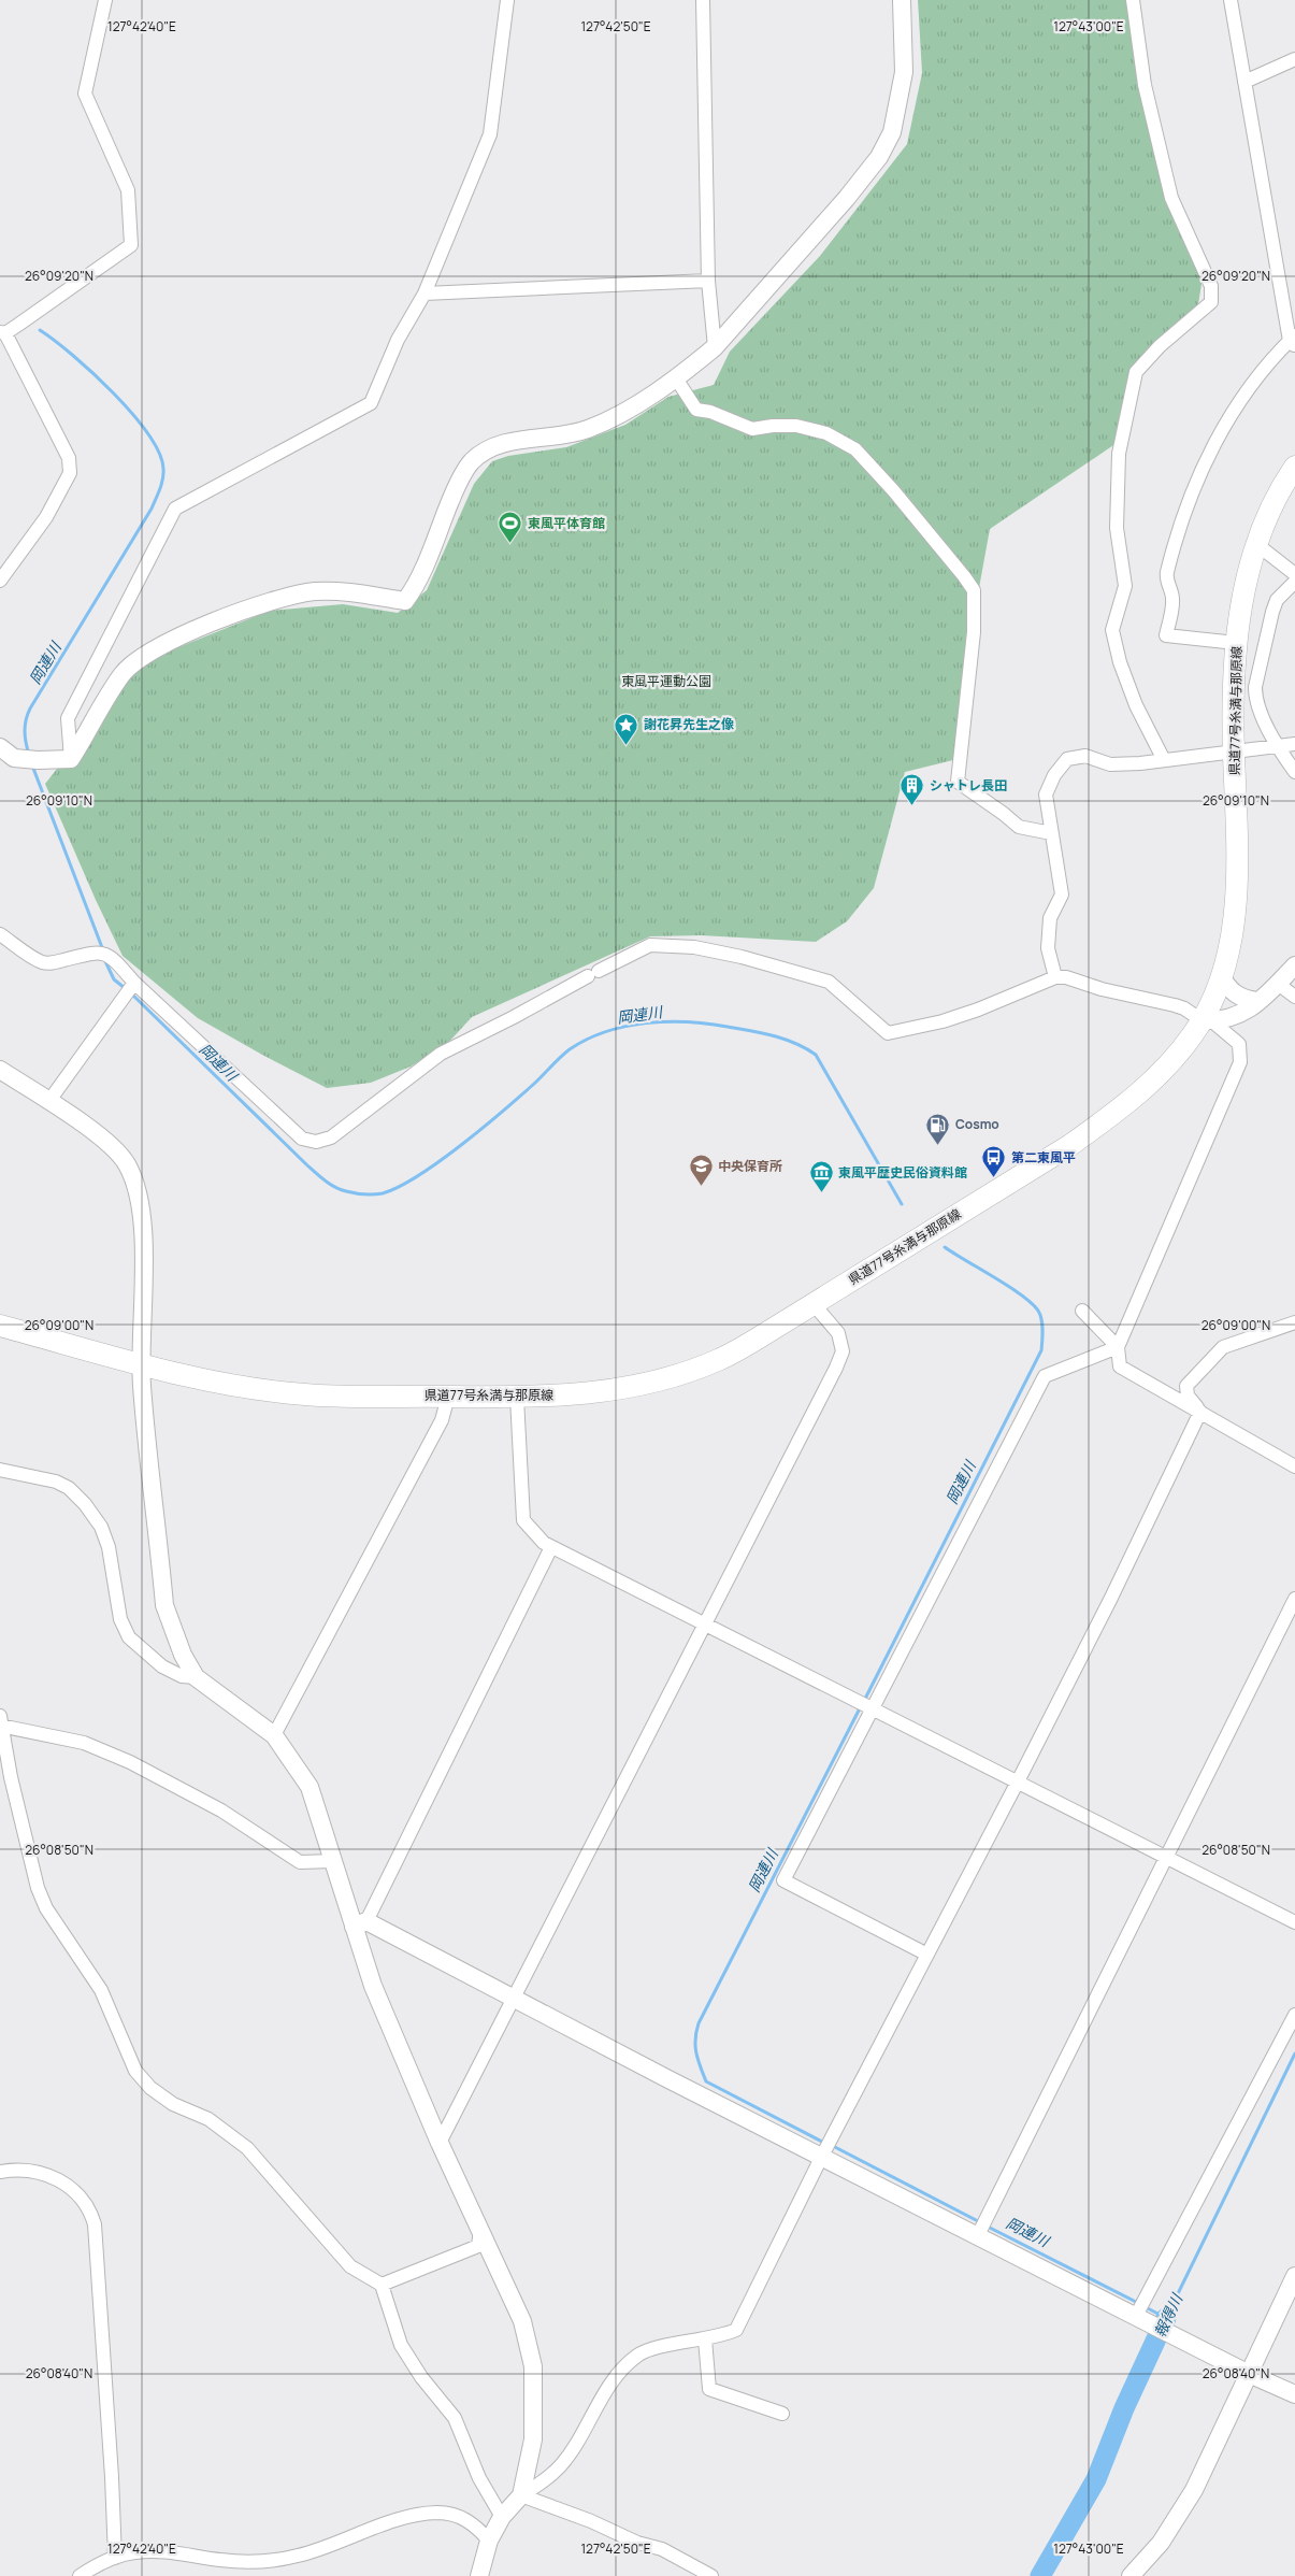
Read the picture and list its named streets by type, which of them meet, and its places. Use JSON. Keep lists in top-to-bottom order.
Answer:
{
  "streets": {
    "main road": ["県道77号糸満与那原線"]
  },
  "water": ["岡連川", "報得川"],
  "parks": ["東風平運動公園"],
  "places": {
    "sports": ["東風平体育館"],
    "place": ["謝花昇先生之像"],
    "building": ["シャトレ長田"],
    "fuel station": ["Cosmo"],
    "bus stop": ["第二東風平"],
    "school or university": ["中央保育所"],
    "museum": ["東風平歴史民俗資料館"]
  },
  "coordinates": [
    "127°42'40\"E",
    "127°42'50\"E",
    "127°43'00\"E",
    "26°09'20\"N",
    "26°09'10\"N",
    "26°09'00\"N",
    "26°08'50\"N",
    "26°08'40\"N"
  ]
}
